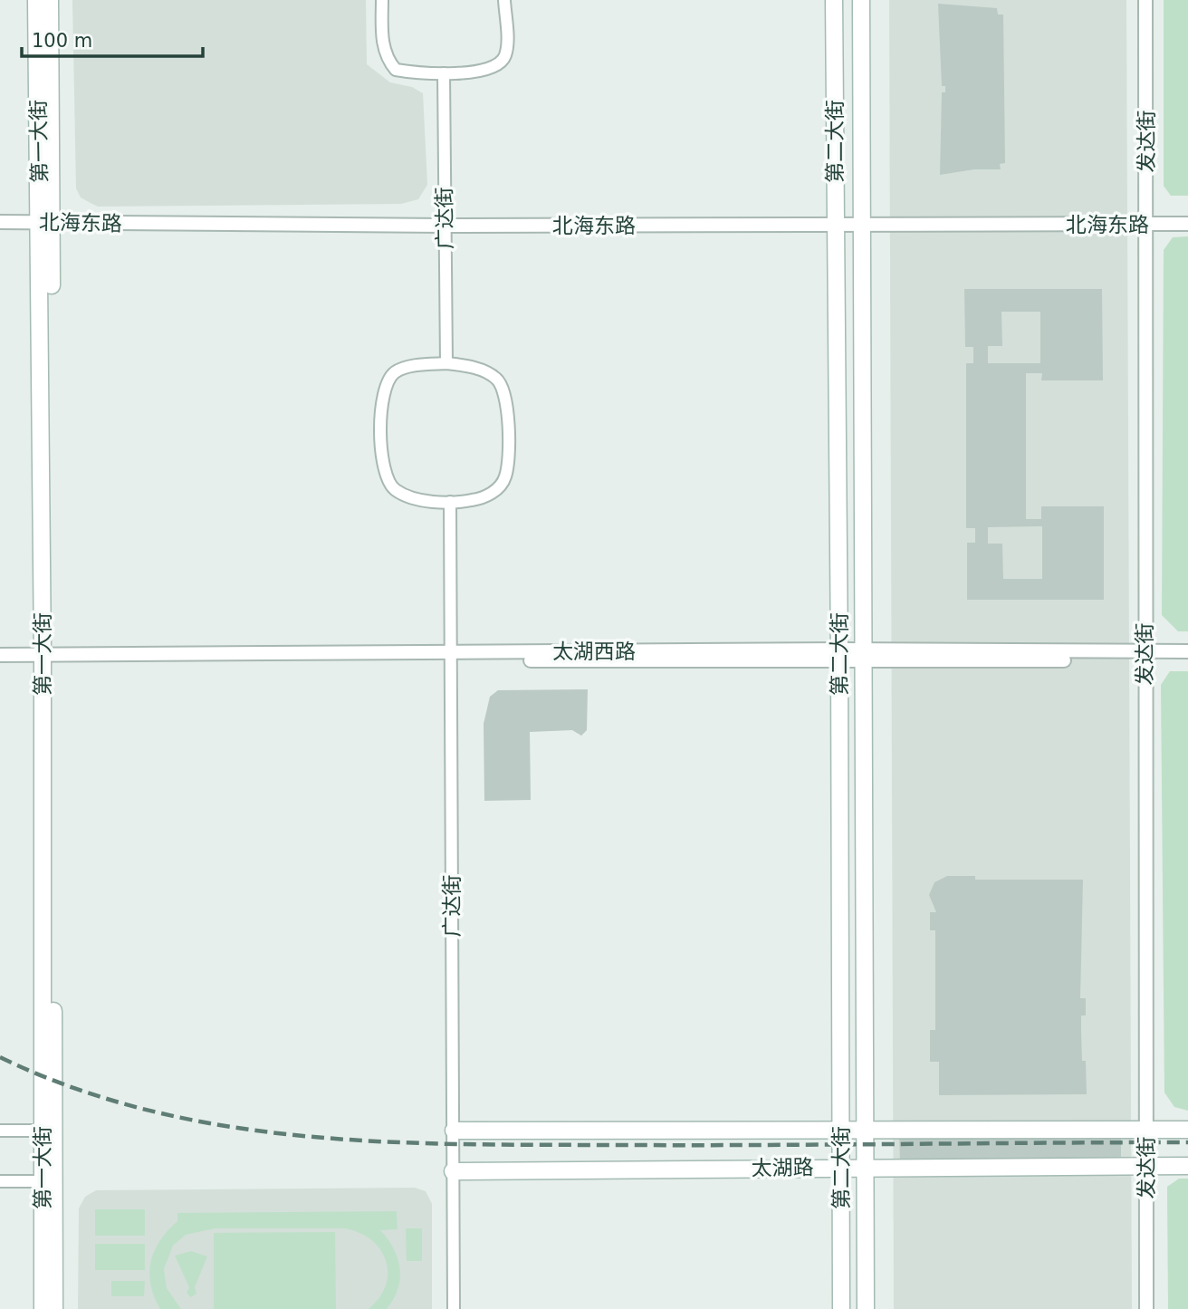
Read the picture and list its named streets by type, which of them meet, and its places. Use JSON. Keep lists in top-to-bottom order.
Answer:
{
  "streets": {
    "main road": ["第一大街", "第二大街", "太湖路"],
    "street": [
      "发达街",
      "广达街",
      "北海东路",
      "太湖西路"
    ]
  },
  "crossings": [
    ["第一大街", "北海东路"],
    ["第一大街", "太湖西路"],
    ["第二大街", "北海东路"],
    ["第二大街", "太湖西路"],
    ["第二大街", "太湖路"],
    ["发达街", "北海东路"],
    ["发达街", "太湖西路"],
    ["发达街", "太湖路"],
    ["广达街", "北海东路"],
    ["广达街", "太湖西路"],
    ["广达街", "太湖路"]
  ],
  "scale_bar": "100 m"
}
